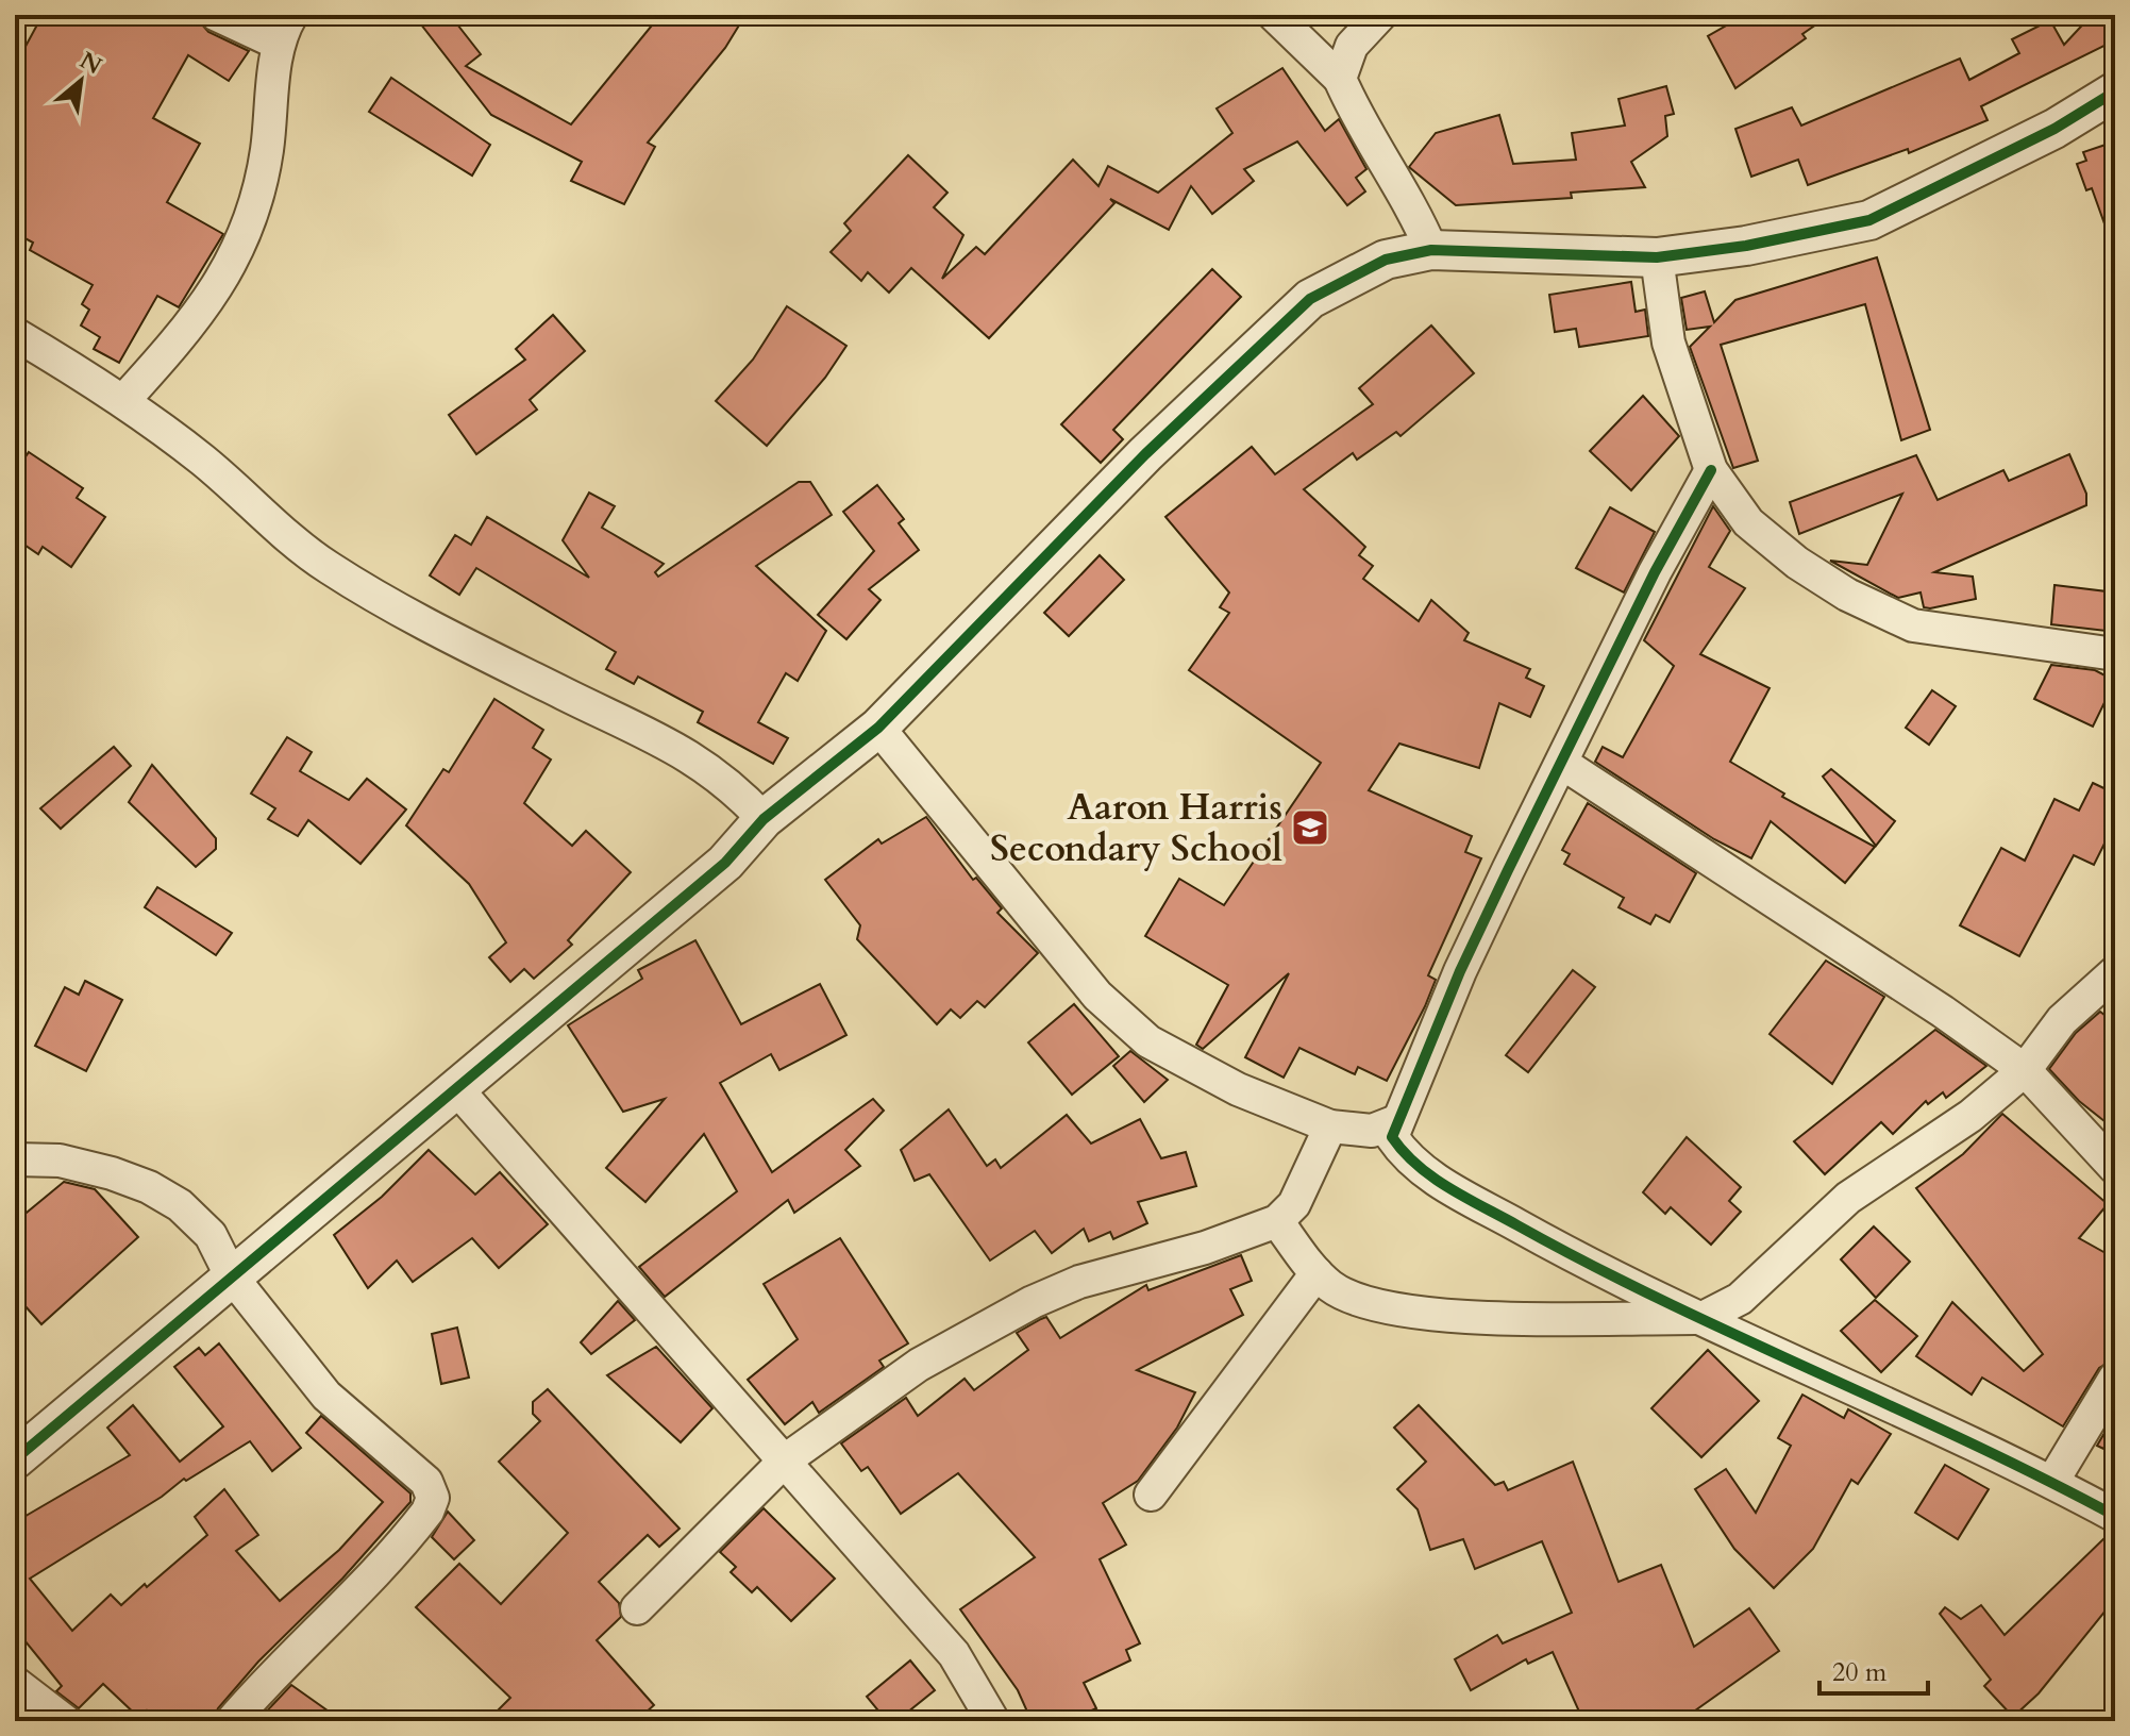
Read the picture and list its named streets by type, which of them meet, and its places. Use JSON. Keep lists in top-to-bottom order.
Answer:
{
  "places": {
    "school or university": ["Aaron Harris Secondary School"]
  },
  "scale_bar": "20 m",
  "north": "top right"
}
